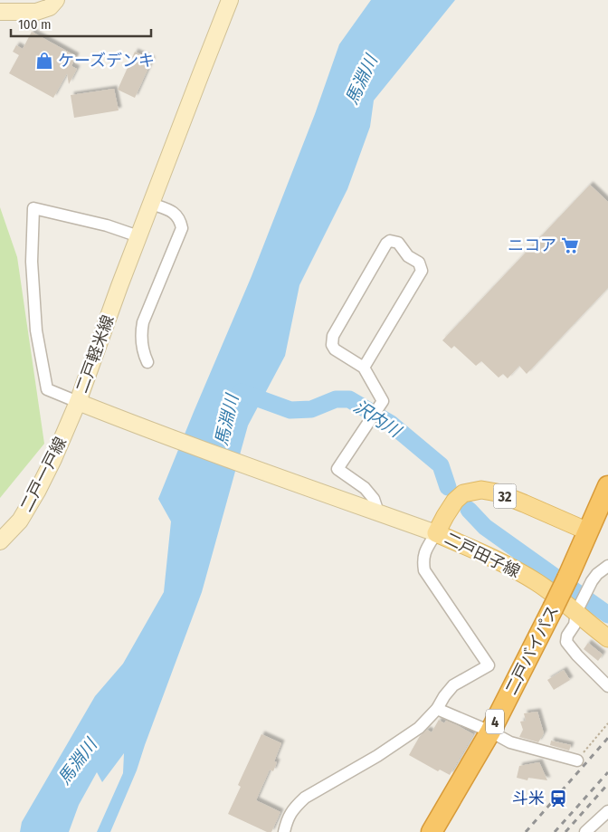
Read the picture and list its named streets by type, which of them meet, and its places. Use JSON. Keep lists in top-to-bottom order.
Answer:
{
  "streets": {
    "highway": ["二戸バイパス", "4"],
    "main road": [
      "二戸軽米線",
      "二戸一戸線",
      "32",
      "二戸田子線"
    ]
  },
  "crossings": [
    ["二戸軽米線", "二戸一戸線"],
    ["二戸軽米線", "二戸田子線"],
    ["二戸田子線", "二戸バイパス"]
  ],
  "water": ["馬淵川", "沢内川"],
  "places": {
    "shop": ["ケーズデンキ"],
    "supermarket": ["ニコア"],
    "station": ["斗米"]
  },
  "scale_bar": "100 m"
}
